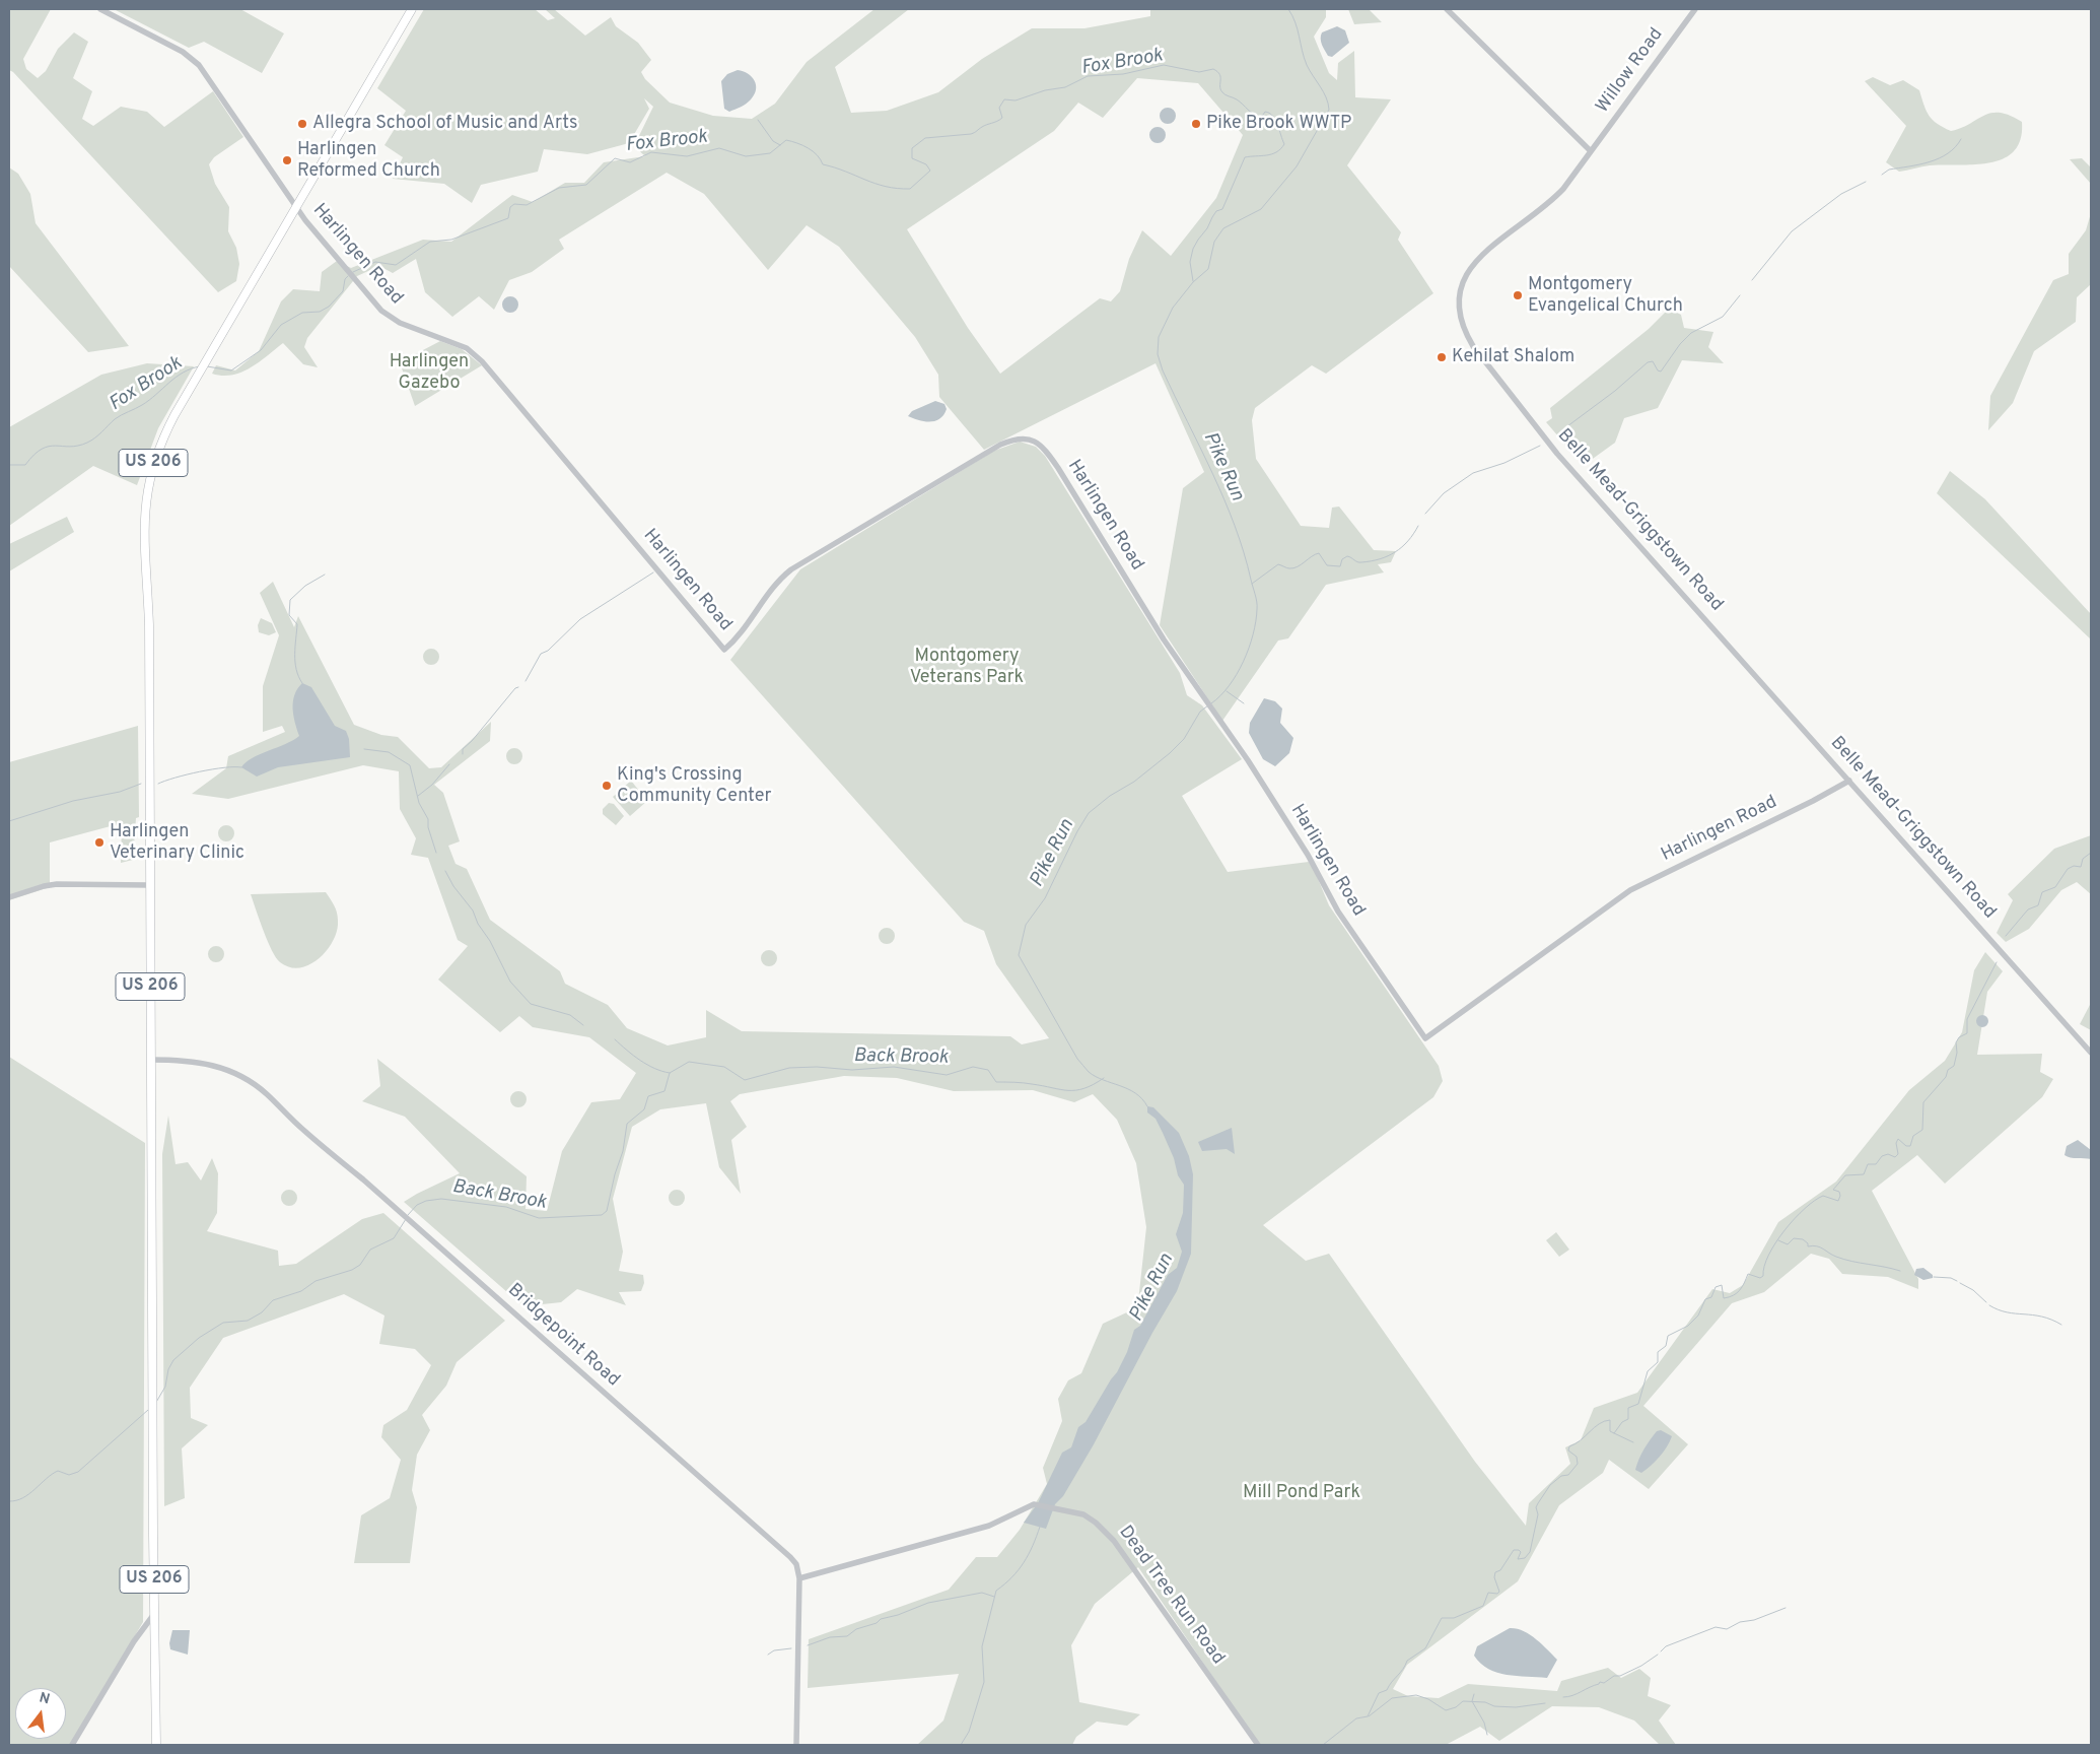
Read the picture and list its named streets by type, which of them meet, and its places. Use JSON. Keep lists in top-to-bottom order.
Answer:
{
  "streets": {
    "highway": ["US 206"],
    "street": [
      "Willow Road",
      "Harlingen Road",
      "Belle Mead-Griggstown Road",
      "Bridgepoint Road",
      "Dead Tree Run Road"
    ]
  },
  "crossings": [
    ["Willow Road", "Belle Mead-Griggstown Road"],
    ["Harlingen Road", "US 206"],
    ["Harlingen Road", "Belle Mead-Griggstown Road"],
    ["US 206", "Bridgepoint Road"],
    ["Bridgepoint Road", "Dead Tree Run Road"]
  ],
  "water": ["Fox Brook", "Pike Run", "Back Brook"],
  "parks": ["Harlingen Gazebo", "Montgomery Veterans Park", "Mill Pond Park"],
  "places": [
    "Allegra School of Music and Arts",
    "Pike Brook WWTP",
    "Harlingen Reformed Church",
    "Montgomery Evangelical Church",
    "Kehilat Shalom",
    "King's Crossing Community Center",
    "Harlingen Veterinary Clinic"
  ],
  "north": "top"
}
